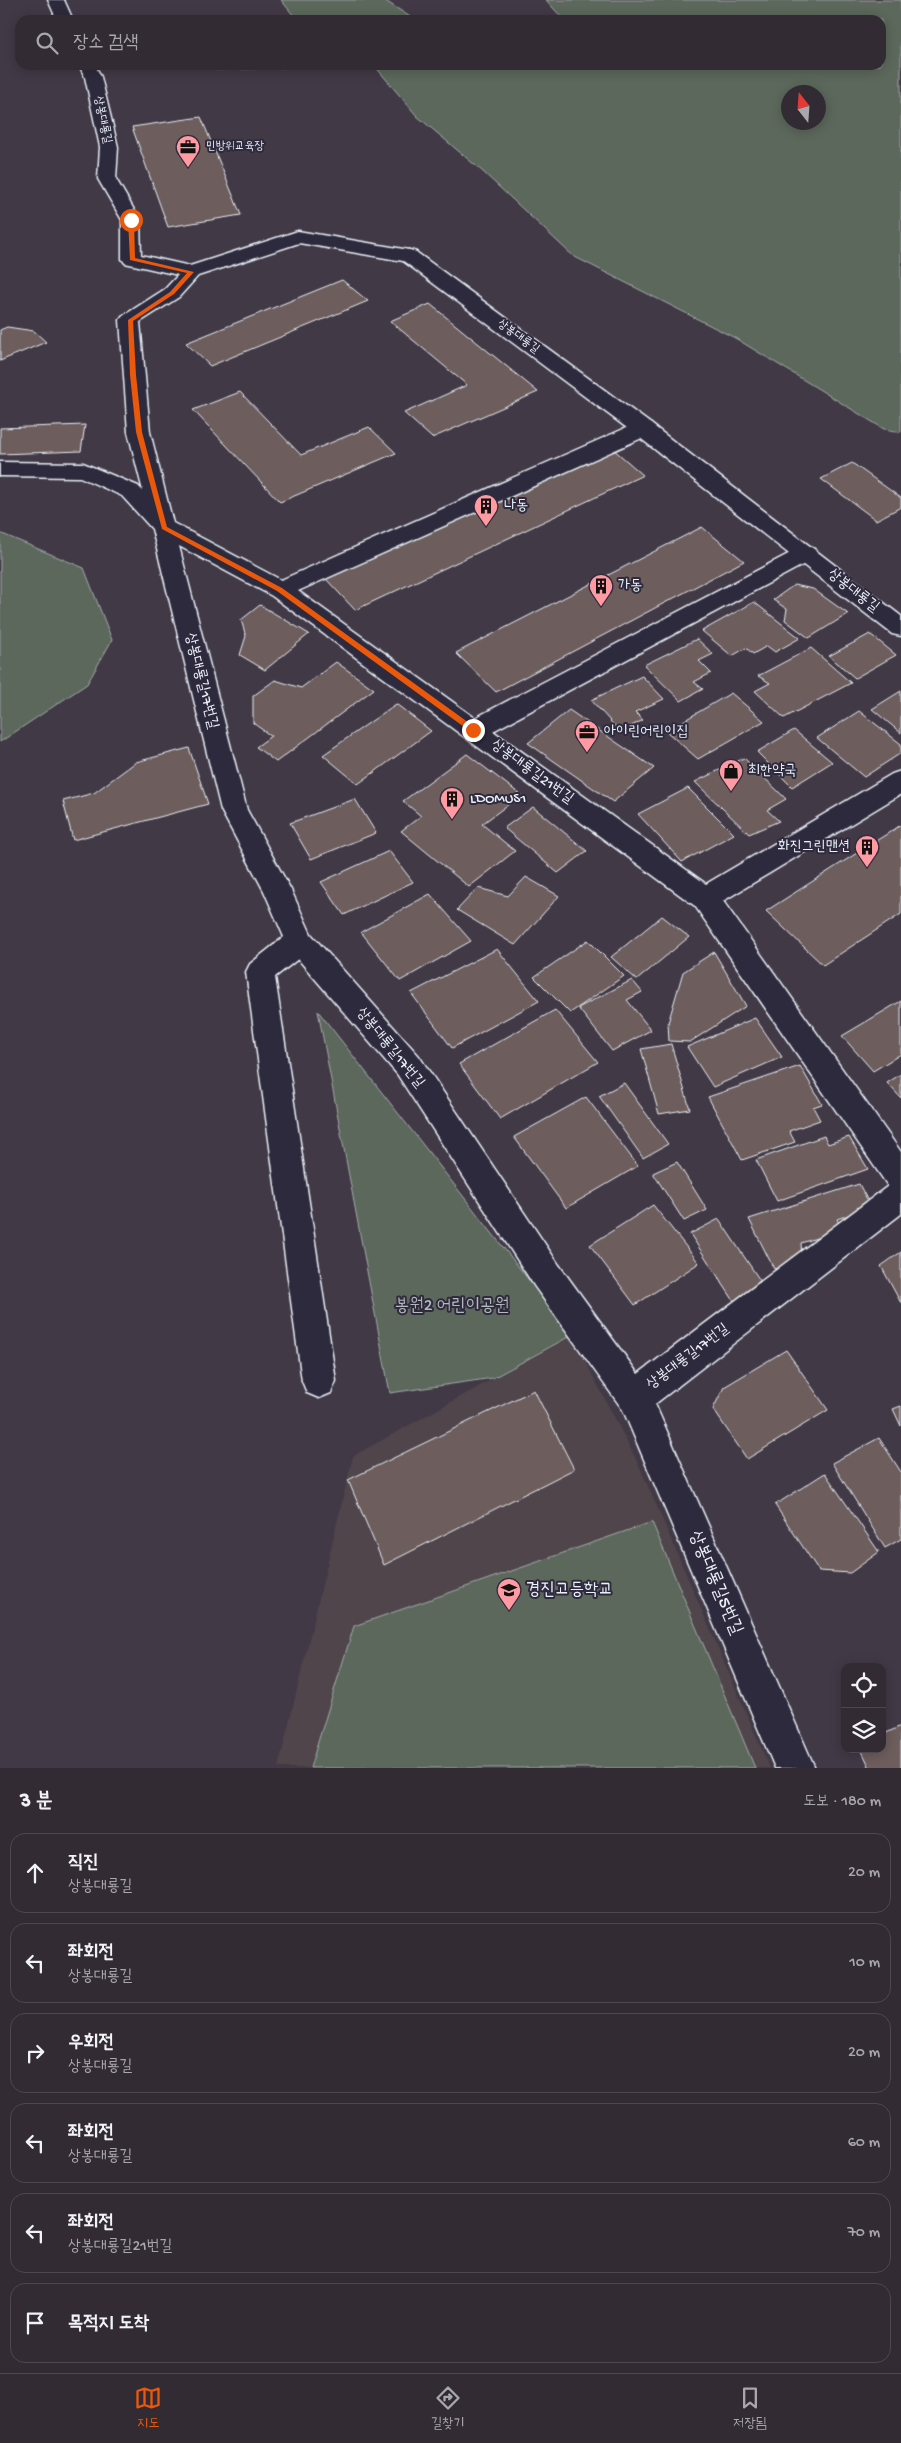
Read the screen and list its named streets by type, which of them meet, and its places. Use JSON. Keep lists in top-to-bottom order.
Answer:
{
  "streets": {
    "street": [
      "상봉대룡길",
      "상봉대룡길17번길",
      "상봉대룡길21번길",
      "상봉대룡길5번길"
    ]
  },
  "crossings": [
    ["상봉대룡길", "상봉대룡길17번길"],
    ["상봉대룡길", "상봉대룡길21번길"],
    ["상봉대룡길17번길", "상봉대룡길21번길"],
    ["상봉대룡길17번길", "상봉대룡길5번길"]
  ],
  "parks": ["봉원2 어린이공원"],
  "places": {
    "office": ["민방위교육장", "아이린어린이집"],
    "building": [
      "나동",
      "가동",
      "LDOMUS1",
      "화진그린맨션"
    ],
    "shop": ["최한약국"],
    "school or university": ["경진고등학교"]
  },
  "north": "top",
  "page": {
    "search": "장소 검색",
    "heading": ["3 분", "도보 · 180 m"],
    "list": [
      ["직진", "상봉대룡길", "20 m"],
      ["좌회전", "상봉대룡길", "10 m"],
      ["우회전", "상봉대룡길", "20 m"],
      ["좌회전", "상봉대룡길", "60 m"],
      ["좌회전", "상봉대룡길21번길", "70 m"],
      "목적지 도착"
    ],
    "nav": ["지도", "길찾기", "저장됨"]
  }
}
